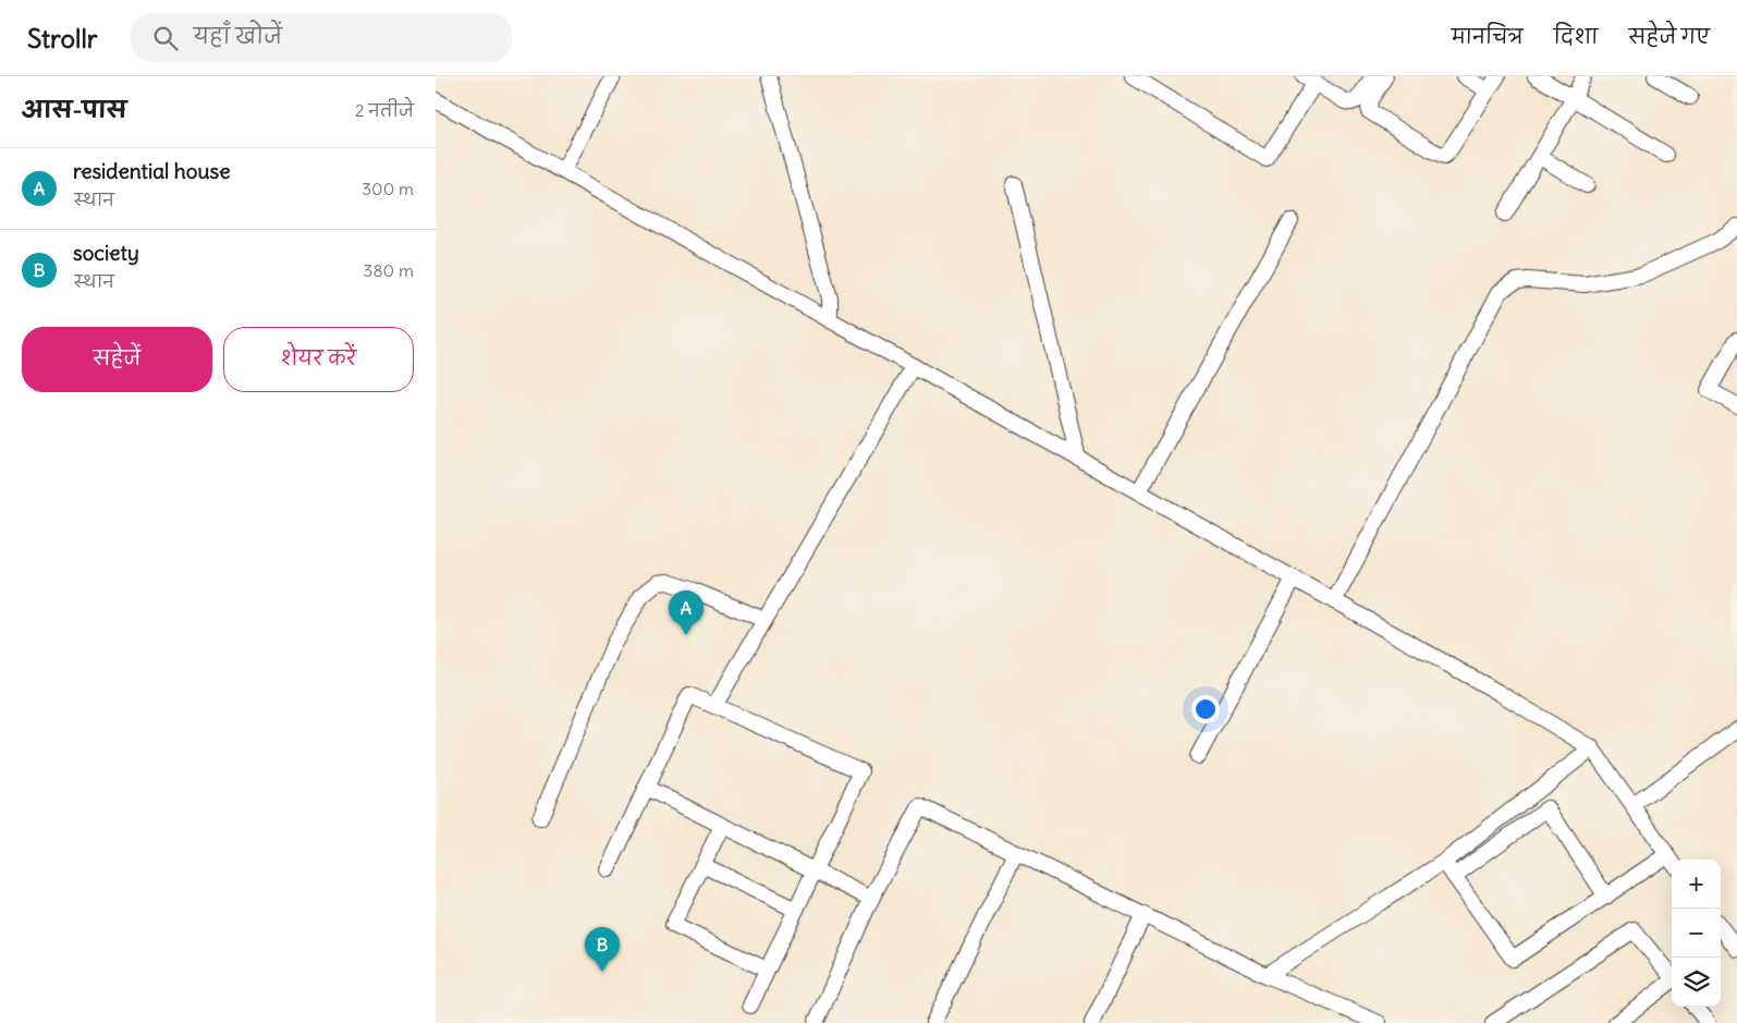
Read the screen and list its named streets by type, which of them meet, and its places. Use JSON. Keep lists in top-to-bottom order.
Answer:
{
  "page": {
    "header": "Strollr",
    "search": "यहाँ खोजें",
    "nav": ["मानचित्र", "दिशा", "सहेजे गए"],
    "heading": ["आस-पास", "2 नतीजे"],
    "list": [
      {
        "mark": "A",
        "name": "residential house",
        "note": "स्थान",
        "value": "300 m"
      },
      {
        "mark": "B",
        "name": "society",
        "note": "स्थान",
        "value": "380 m"
      }
    ],
    "buttons": ["सहेजें", "शेयर करें"],
    "pins": ["A", "B"],
    "map_buttons": ["+", "−"]
  }
}
